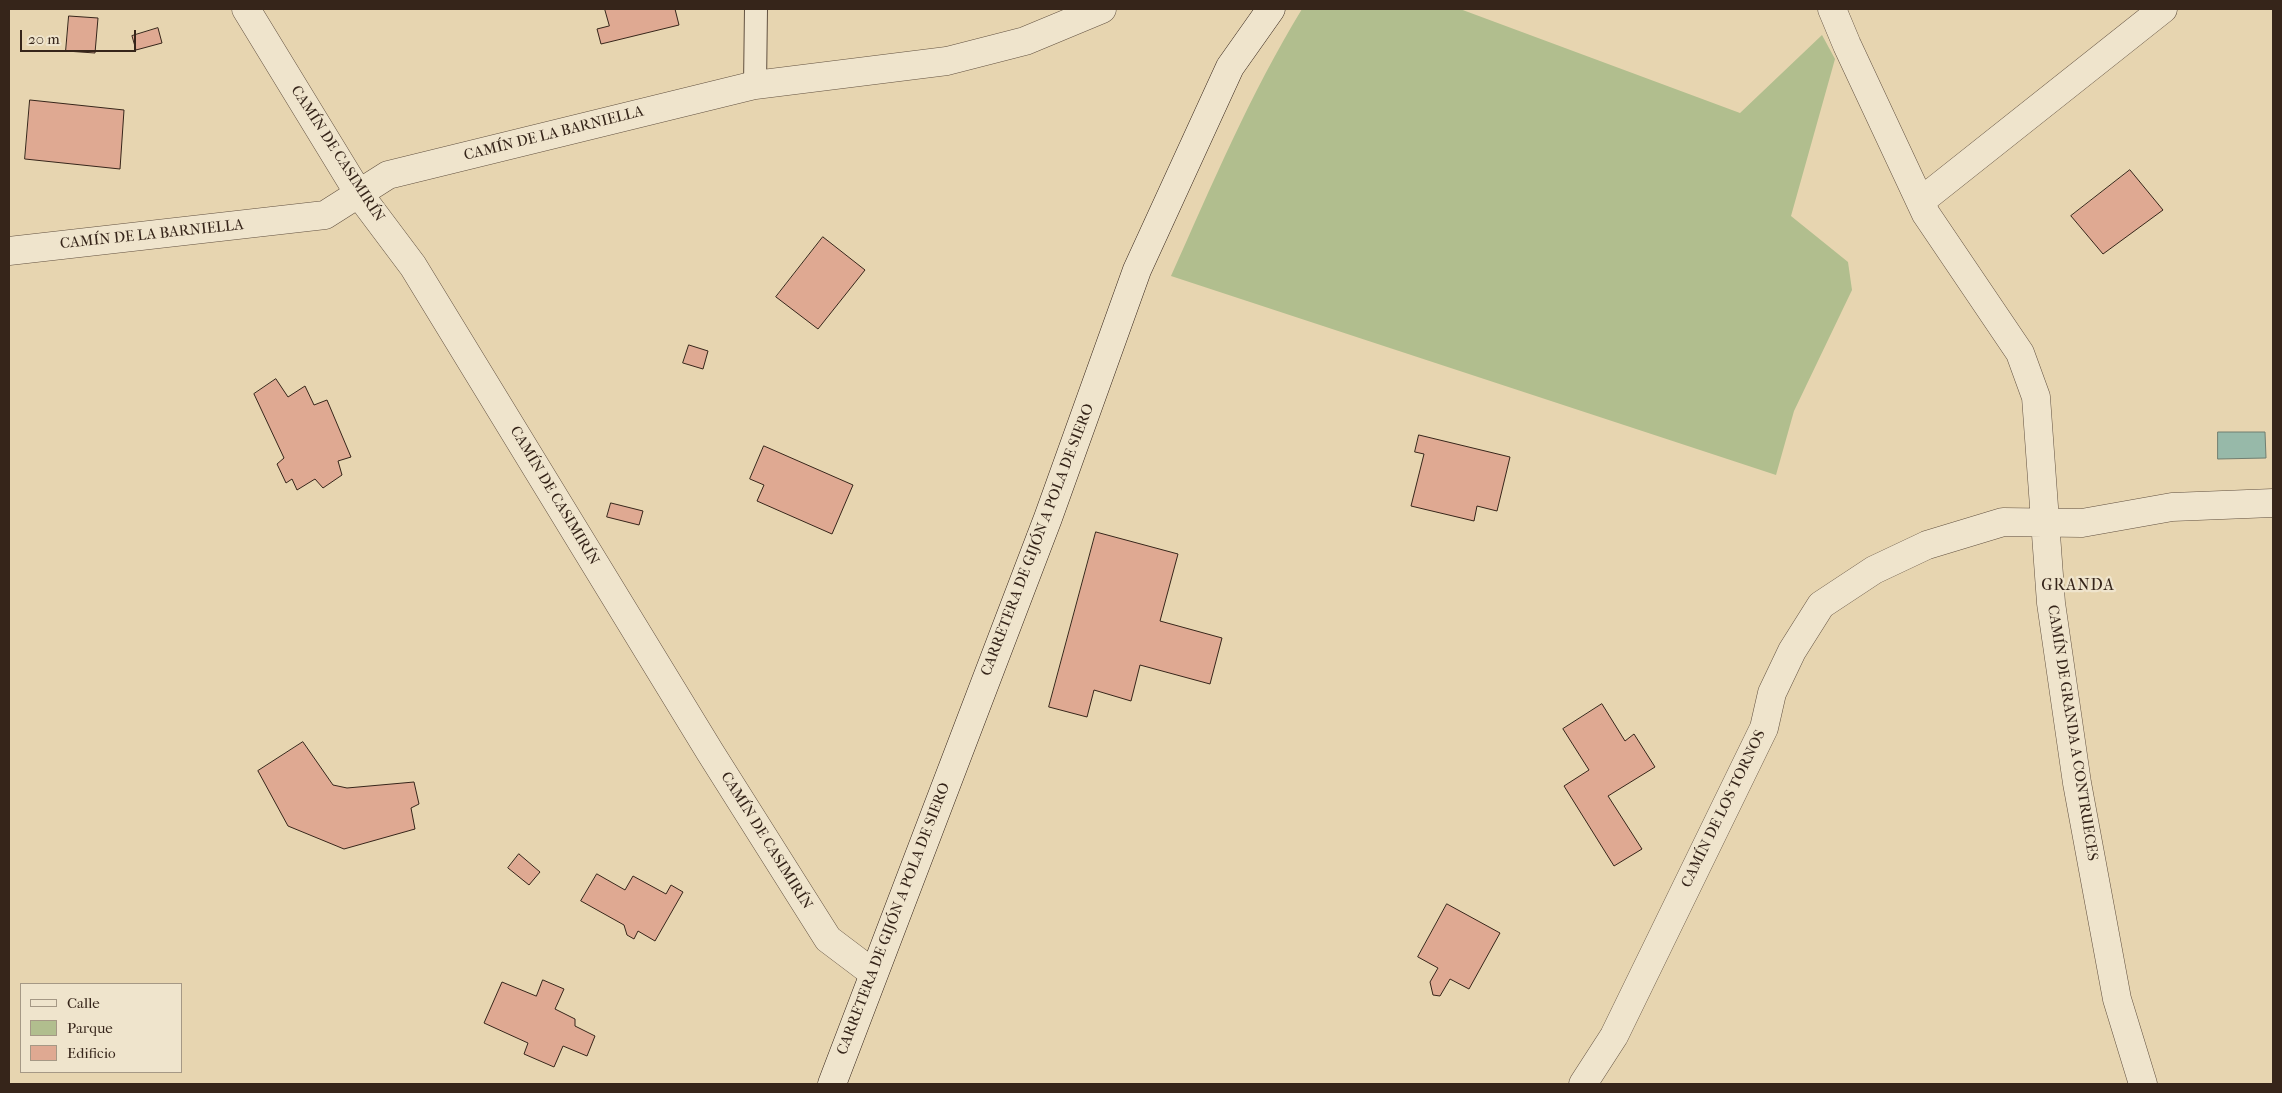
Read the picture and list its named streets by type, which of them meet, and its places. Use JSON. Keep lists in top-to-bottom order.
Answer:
{
  "streets": {
    "street": [
      "CAMÍN DE LA BARNIELLA",
      "CAMÍN DE CASIMIRÍN",
      "CARRETERA DE GIJÓN A POLA DE SIERO",
      "CAMÍN DE GRANDA A CONTRUECES",
      "CAMÍN DE LOS TORNOS"
    ]
  },
  "crossings": [
    ["CAMÍN DE LA BARNIELLA", "CAMÍN DE CASIMIRÍN"],
    ["CAMÍN DE CASIMIRÍN", "CARRETERA DE GIJÓN A POLA DE SIERO"],
    ["CAMÍN DE GRANDA A CONTRUECES", "CAMÍN DE LOS TORNOS"]
  ],
  "districts": ["GRANDA"],
  "legend": ["Calle", "Parque", "Edificio"],
  "scale_bar": "20 m"
}
